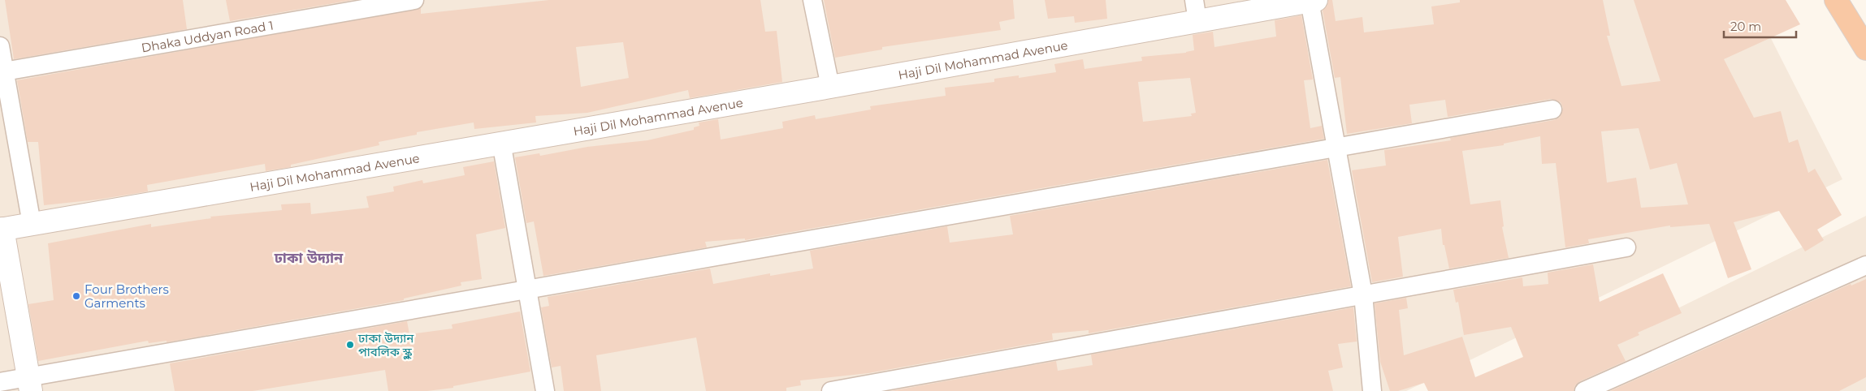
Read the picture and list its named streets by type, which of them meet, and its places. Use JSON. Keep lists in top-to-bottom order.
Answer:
{
  "streets": {
    "street": ["Dhaka Uddyan Road 1", "Haji Dil Mohammad Avenue"]
  },
  "districts": ["ঢাকা উদ্যান"],
  "places": ["Four Brothers Garments", "ঢাকা উদ্যান পাবলিক স্কুল"],
  "scale_bar": "20 m"
}
